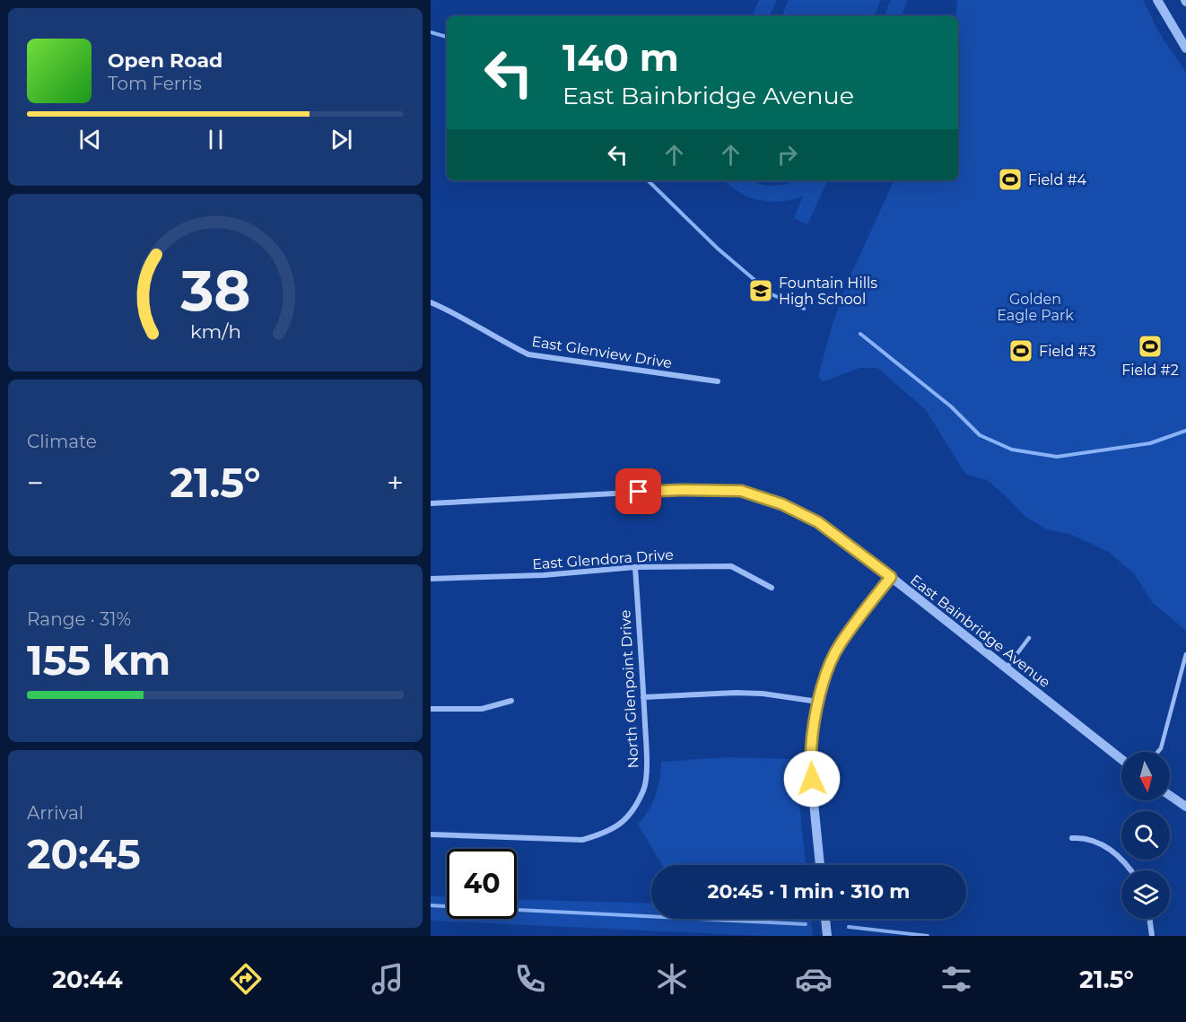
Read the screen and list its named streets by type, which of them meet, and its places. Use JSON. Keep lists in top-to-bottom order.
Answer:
{
  "streets": {
    "street": [
      "East Glenview Drive",
      "East Glendora Drive",
      "East Bainbridge Avenue",
      "North Glenpoint Drive"
    ]
  },
  "crossings": [
    ["East Glendora Drive", "North Glenpoint Drive"]
  ],
  "parks": ["Golden Eagle Park"],
  "places": {
    "sports": ["Field #4", "Field #2", "Field #3"],
    "school or university": ["Fountain Hills High School"]
  },
  "north": "bottom",
  "page": {
    "turn": ["140 m", "East Bainbridge Avenue"],
    "song": ["Open Road", "Tom Ferris"],
    "tile": [
      "Climate",
      ["Range · 31%", "155 km"],
      ["Arrival", "20:45"]
    ],
    "heat": ["−", "21.5°", "+"],
    "limit": "40",
    "trip": "20:45 · 1 min · 310 m",
    "tabs": ["20:44", "21.5°"],
    "gauge": ["38", "km/h"]
  }
}
